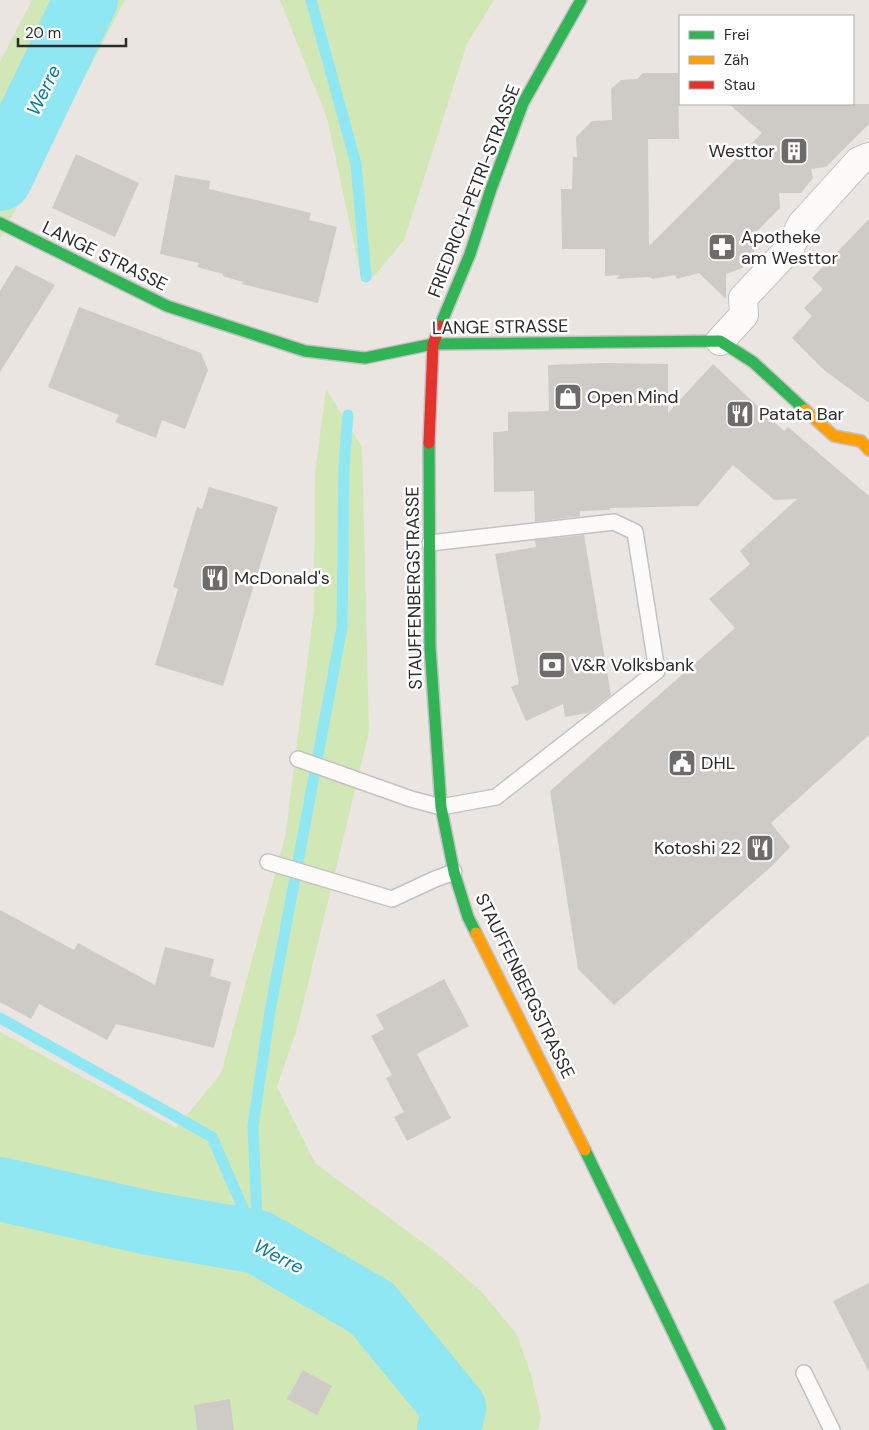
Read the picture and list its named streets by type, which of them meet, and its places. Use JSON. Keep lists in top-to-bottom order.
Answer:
{
  "streets": {
    "main road": ["FRIEDRICH-PETRI-STRASSE", "LANGE STRASSE", "STAUFFENBERGSTRASSE"]
  },
  "crossings": [
    ["FRIEDRICH-PETRI-STRASSE", "LANGE STRASSE"],
    ["FRIEDRICH-PETRI-STRASSE", "STAUFFENBERGSTRASSE"],
    ["LANGE STRASSE", "STAUFFENBERGSTRASSE"]
  ],
  "water": ["Werre"],
  "places": {
    "building": ["Westtor"],
    "pharmacy": ["Apotheke am Westtor"],
    "shop": ["Open Mind"],
    "restaurant": ["Patata Bar", "McDonald's", "Kotoshi 22"],
    "bank": ["V&R Volksbank"],
    "public building": ["DHL"]
  },
  "legend": ["Frei", "Zäh", "Stau"],
  "scale_bar": "20 m"
}
